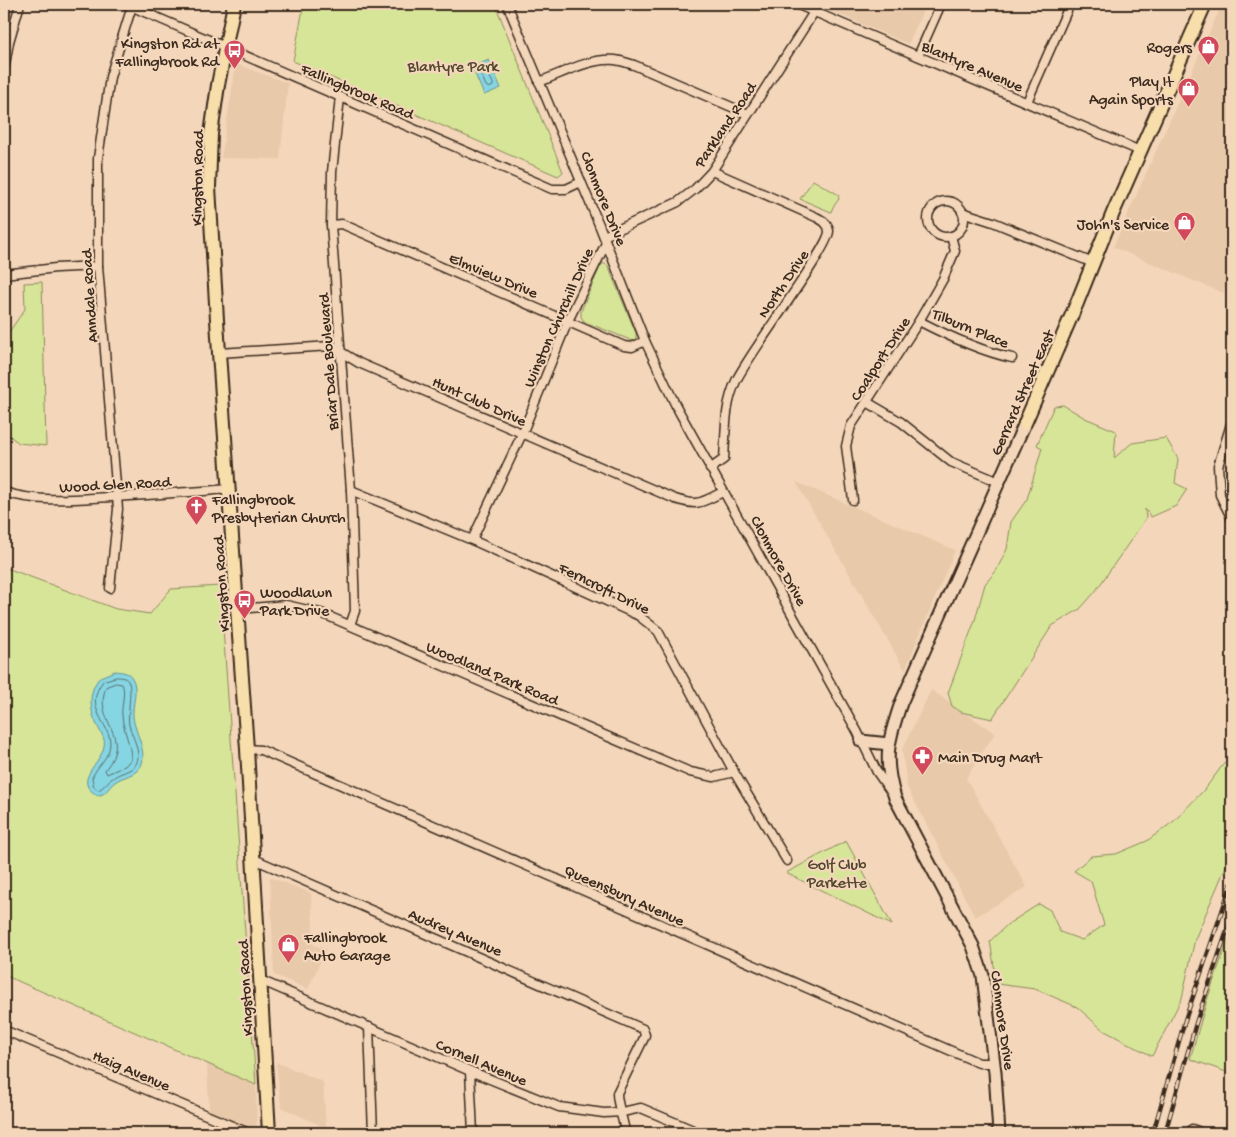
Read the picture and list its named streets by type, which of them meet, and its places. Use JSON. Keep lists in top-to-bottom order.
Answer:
{
  "streets": {
    "main road": ["Kingston Road", "Gerrard Street East"],
    "street": [
      "Blantyre Avenue",
      "Fallingbrook Road",
      "Parkland Road",
      "Clonmore Drive",
      "Elmview Drive",
      "North Drive",
      "Anndale Road",
      "Winston Churchill Drive",
      "Tilburn Place",
      "Coalport Drive",
      "Briar Dale Boulevard",
      "Hunt Club Drive",
      "Wood Glen Road",
      "Ferncroft Drive",
      "Woodland Park Road",
      "Queensbury Avenue",
      "Audrey Avenue",
      "Cornell Avenue",
      "Haig Avenue"
    ]
  },
  "crossings": [
    ["Blantyre Avenue", "Parkland Road"],
    ["Blantyre Avenue", "Gerrard Street East"],
    ["Fallingbrook Road", "Kingston Road"],
    ["Fallingbrook Road", "Clonmore Drive"],
    ["Fallingbrook Road", "Anndale Road"],
    ["Fallingbrook Road", "Briar Dale Boulevard"],
    ["Parkland Road", "Clonmore Drive"],
    ["Parkland Road", "North Drive"],
    ["Parkland Road", "Winston Churchill Drive"],
    ["Kingston Road", "Hunt Club Drive"],
    ["Kingston Road", "Wood Glen Road"],
    ["Kingston Road", "Woodland Park Road"],
    ["Kingston Road", "Queensbury Avenue"],
    ["Kingston Road", "Audrey Avenue"],
    ["Kingston Road", "Cornell Avenue"],
    ["Clonmore Drive", "Elmview Drive"],
    ["Clonmore Drive", "North Drive"],
    ["Clonmore Drive", "Winston Churchill Drive"],
    ["Clonmore Drive", "Gerrard Street East"],
    ["Clonmore Drive", "Hunt Club Drive"],
    ["Clonmore Drive", "Queensbury Avenue"],
    ["Elmview Drive", "Winston Churchill Drive"],
    ["Elmview Drive", "Briar Dale Boulevard"],
    ["Anndale Road", "Wood Glen Road"],
    ["Winston Churchill Drive", "Hunt Club Drive"],
    ["Winston Churchill Drive", "Ferncroft Drive"],
    ["Tilburn Place", "Coalport Drive"],
    ["Briar Dale Boulevard", "Hunt Club Drive"],
    ["Briar Dale Boulevard", "Ferncroft Drive"],
    ["Briar Dale Boulevard", "Woodland Park Road"],
    ["Ferncroft Drive", "Woodland Park Road"],
    ["Audrey Avenue", "Cornell Avenue"]
  ],
  "parks": ["Blantyre Park", "Golf Club Parkette"],
  "places": {
    "shop": [
      "Rogers",
      "Play It Again Sports",
      "John's Service",
      "Fallingbrook Auto Garage"
    ],
    "bus stop": ["Kingston Rd at Fallingbrook Rd", "Woodlawn Park Drive"],
    "church": ["Fallingbrook Presbyterian Church"],
    "pharmacy": ["Main Drug Mart"]
  }
}
